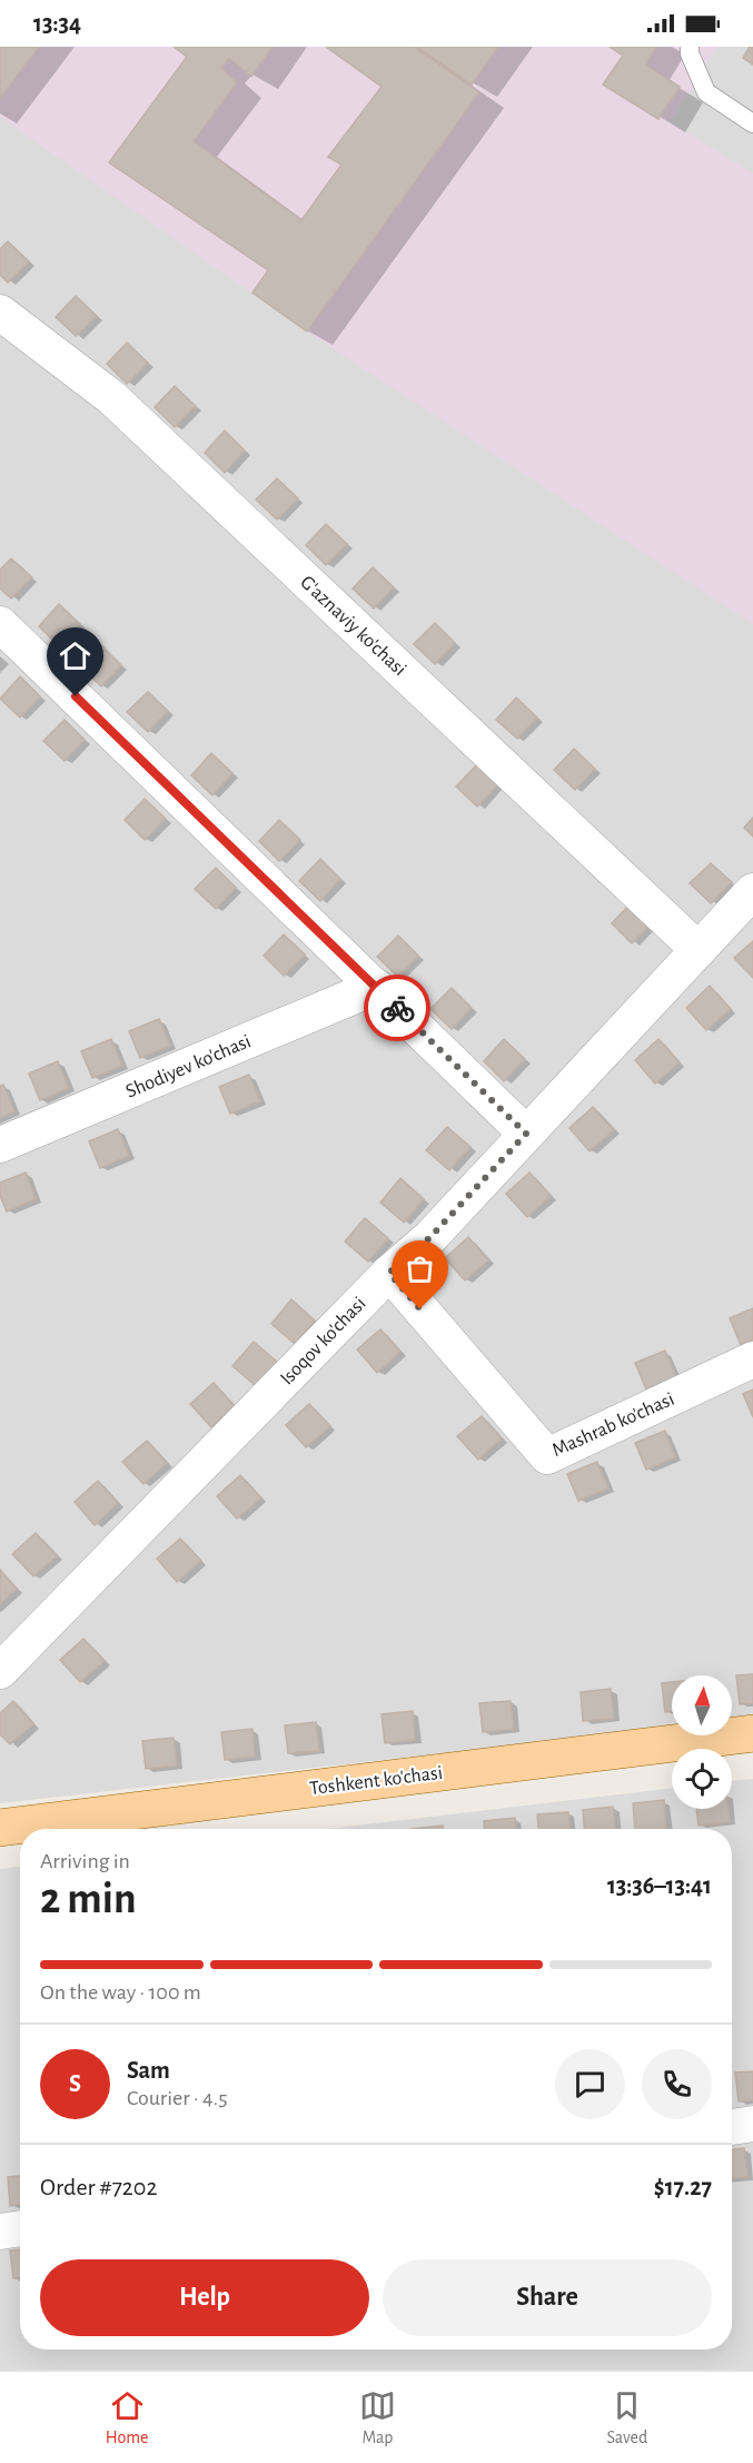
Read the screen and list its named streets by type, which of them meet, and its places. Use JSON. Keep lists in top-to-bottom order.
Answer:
{
  "streets": {
    "main road": ["Toshkent ko'chasi"],
    "street": [
      "G'aznaviy ko'chasi",
      "Shodiyev ko'chasi",
      "Isoqov ko'chasi",
      "Mashrab ko'chasi"
    ]
  },
  "crossings": [
    ["G'aznaviy ko'chasi", "Isoqov ko'chasi"],
    ["Isoqov ko'chasi", "Mashrab ko'chasi"]
  ],
  "north": "top",
  "page": {
    "status": "13:34",
    "heading": ["2 min", "Arriving in", "13:36–13:41"],
    "panel": [
      "Sam",
      "Courier · 4.5",
      "Order #7202",
      "$17.27"
    ],
    "bar": "On the way · 100 m",
    "round": "S",
    "buttons": ["Help", "Share"],
    "tabs": ["Home", "Map", "Saved"]
  }
}
